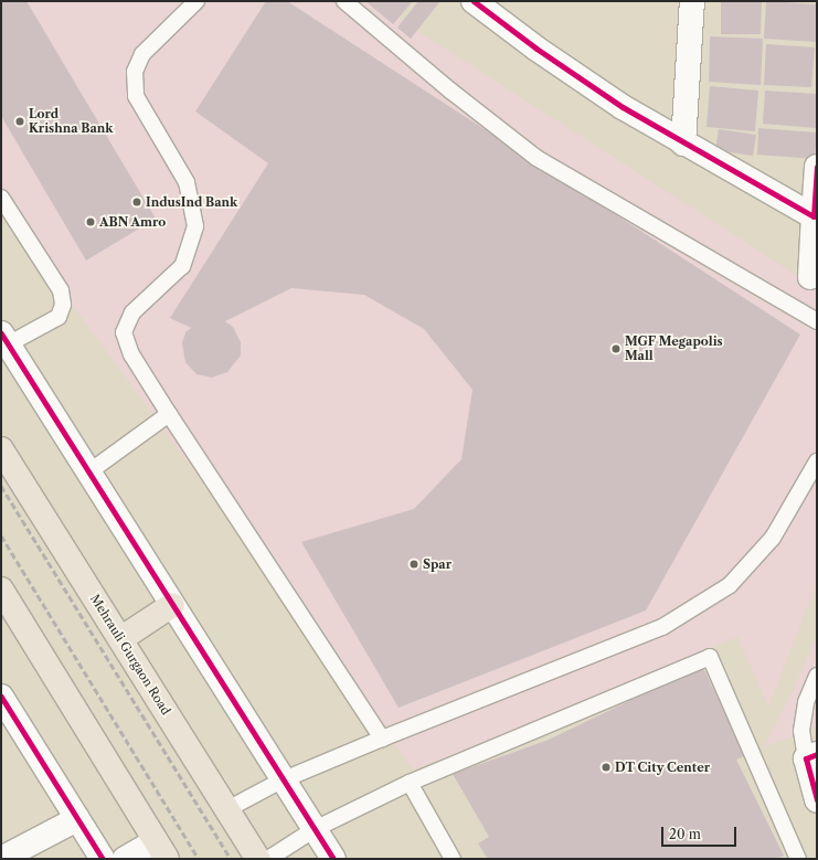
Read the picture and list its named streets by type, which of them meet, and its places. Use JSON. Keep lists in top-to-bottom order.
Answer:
{
  "streets": {
    "main road": ["Mehrauli Gurgaon Road"]
  },
  "places": [
    "Lord Krishna Bank",
    "IndusInd Bank",
    "ABN Amro",
    "MGF Megapolis Mall",
    "Spar",
    "DT City Center"
  ],
  "scale_bar": "20 m"
}
